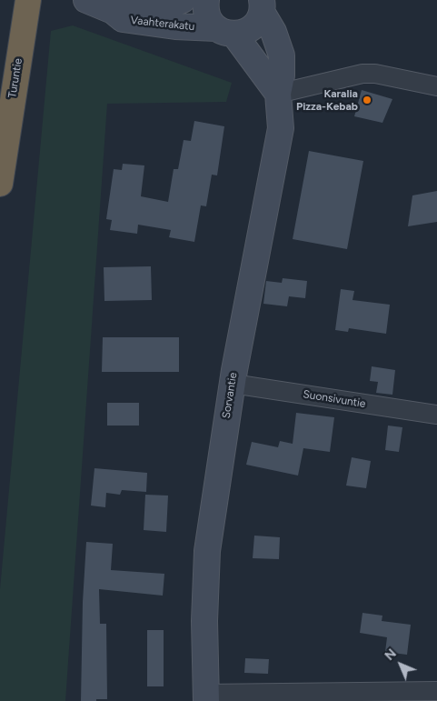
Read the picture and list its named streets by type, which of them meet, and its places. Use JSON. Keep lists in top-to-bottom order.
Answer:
{
  "streets": {
    "highway": ["Turuntie"],
    "main road": ["Vaahterakatu", "Sorvantie"],
    "street": ["Suonsivuntie"]
  },
  "crossings": [
    ["Sorvantie", "Suonsivuntie"]
  ],
  "places": ["Karalia Pizza-Kebab"],
  "north": "top left"
}
